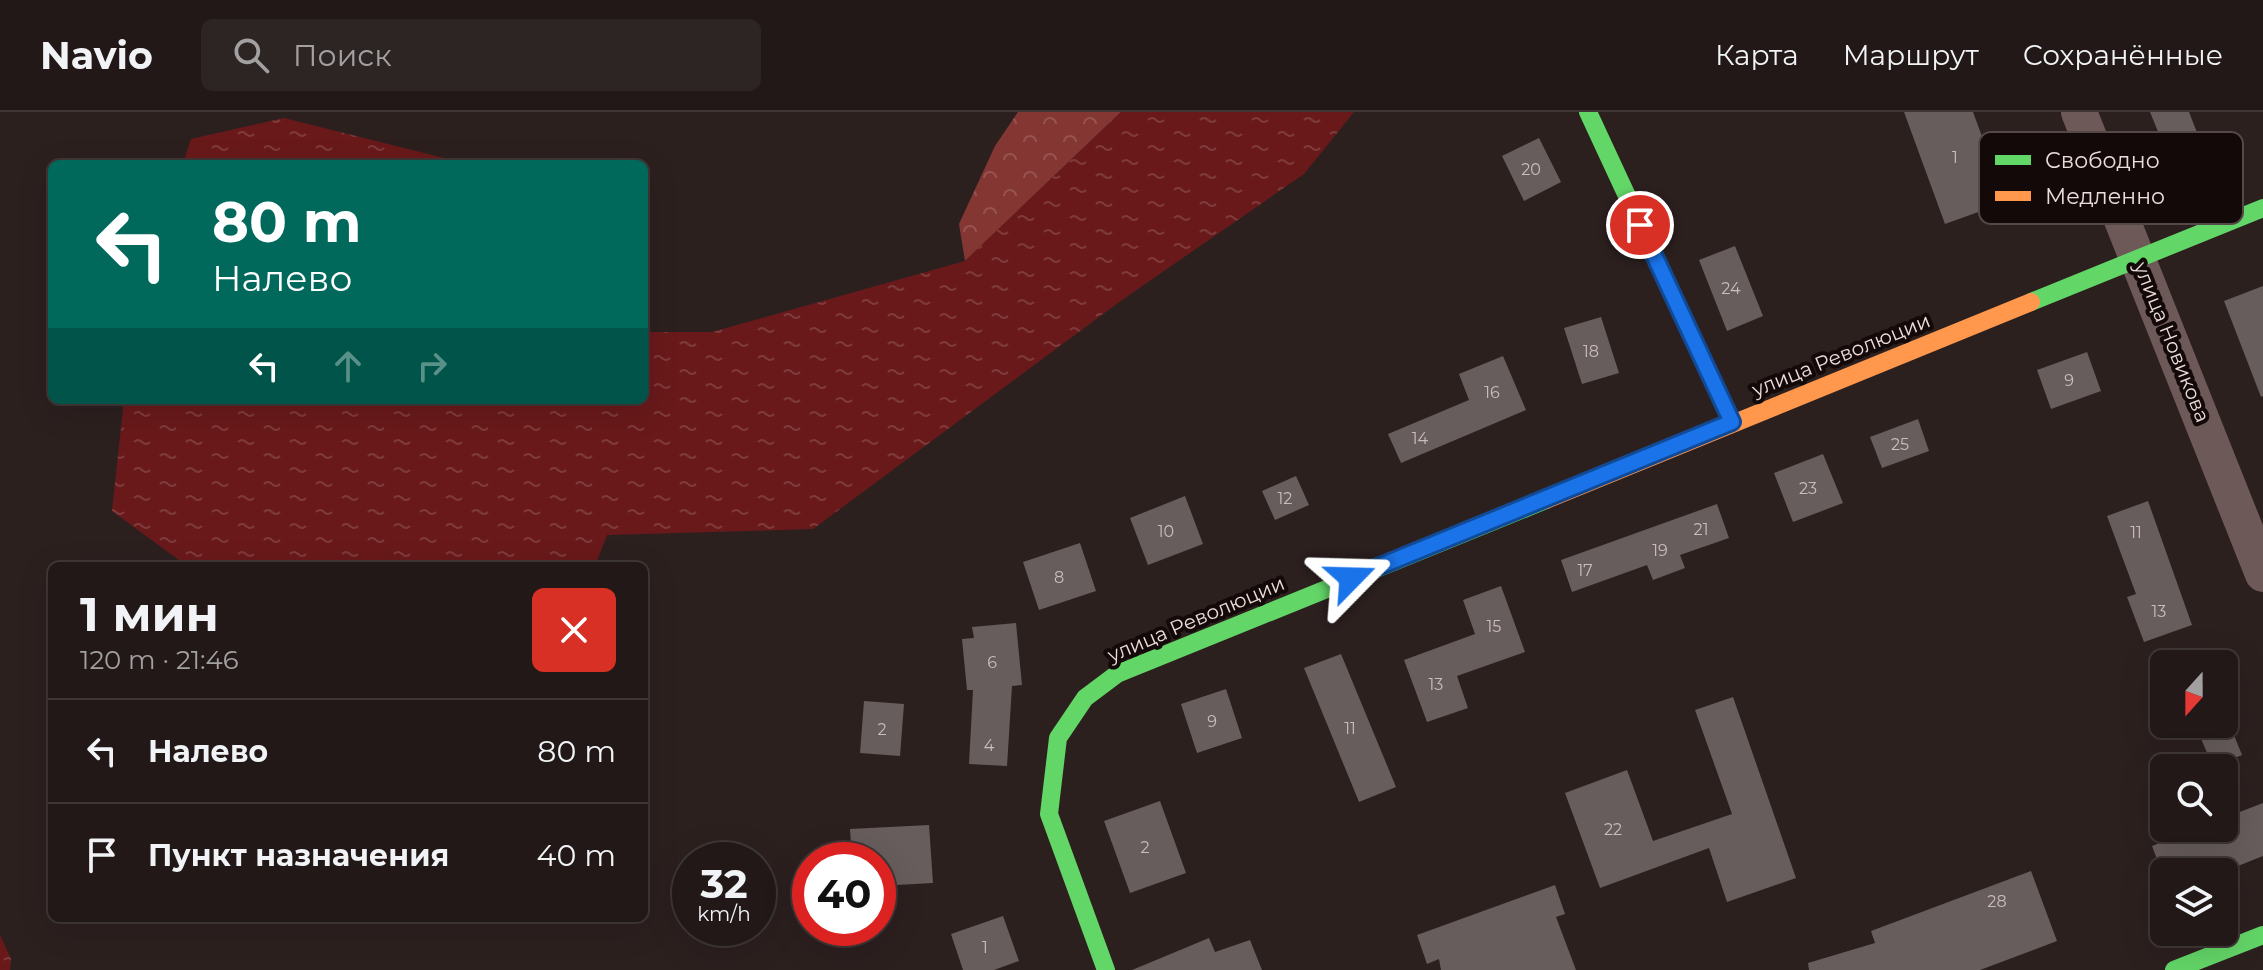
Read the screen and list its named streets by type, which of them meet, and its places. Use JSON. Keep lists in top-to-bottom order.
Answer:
{
  "streets": {
    "street": ["улица Новикова", "улица Революции"]
  },
  "crossings": [
    ["улица Новикова", "улица Революции"]
  ],
  "house_numbers": [
    "1",
    "20",
    "24",
    "18",
    "9",
    "16",
    "14",
    "25",
    "23",
    "12",
    "21",
    "10",
    "11",
    "19",
    "17",
    "8",
    "13",
    "15",
    "6",
    "13",
    "9",
    "11",
    "2",
    "4",
    "22",
    "2",
    "28",
    "1"
  ],
  "legend": ["Свободно", "Медленно"],
  "north": "bottom",
  "page": {
    "header": "Navio",
    "search": "Поиск",
    "nav": ["Карта", "Маршрут", "Сохранённые"],
    "turn": ["80 m", "Налево"],
    "heading": ["1 мин", "120 m · 21:46"],
    "list": [
      {
        "name": "Налево",
        "value": "80 m"
      },
      {
        "name": "Пункт назначения",
        "value": "40 m"
      }
    ],
    "speed": "32 km/h",
    "limit": "40"
  }
}
